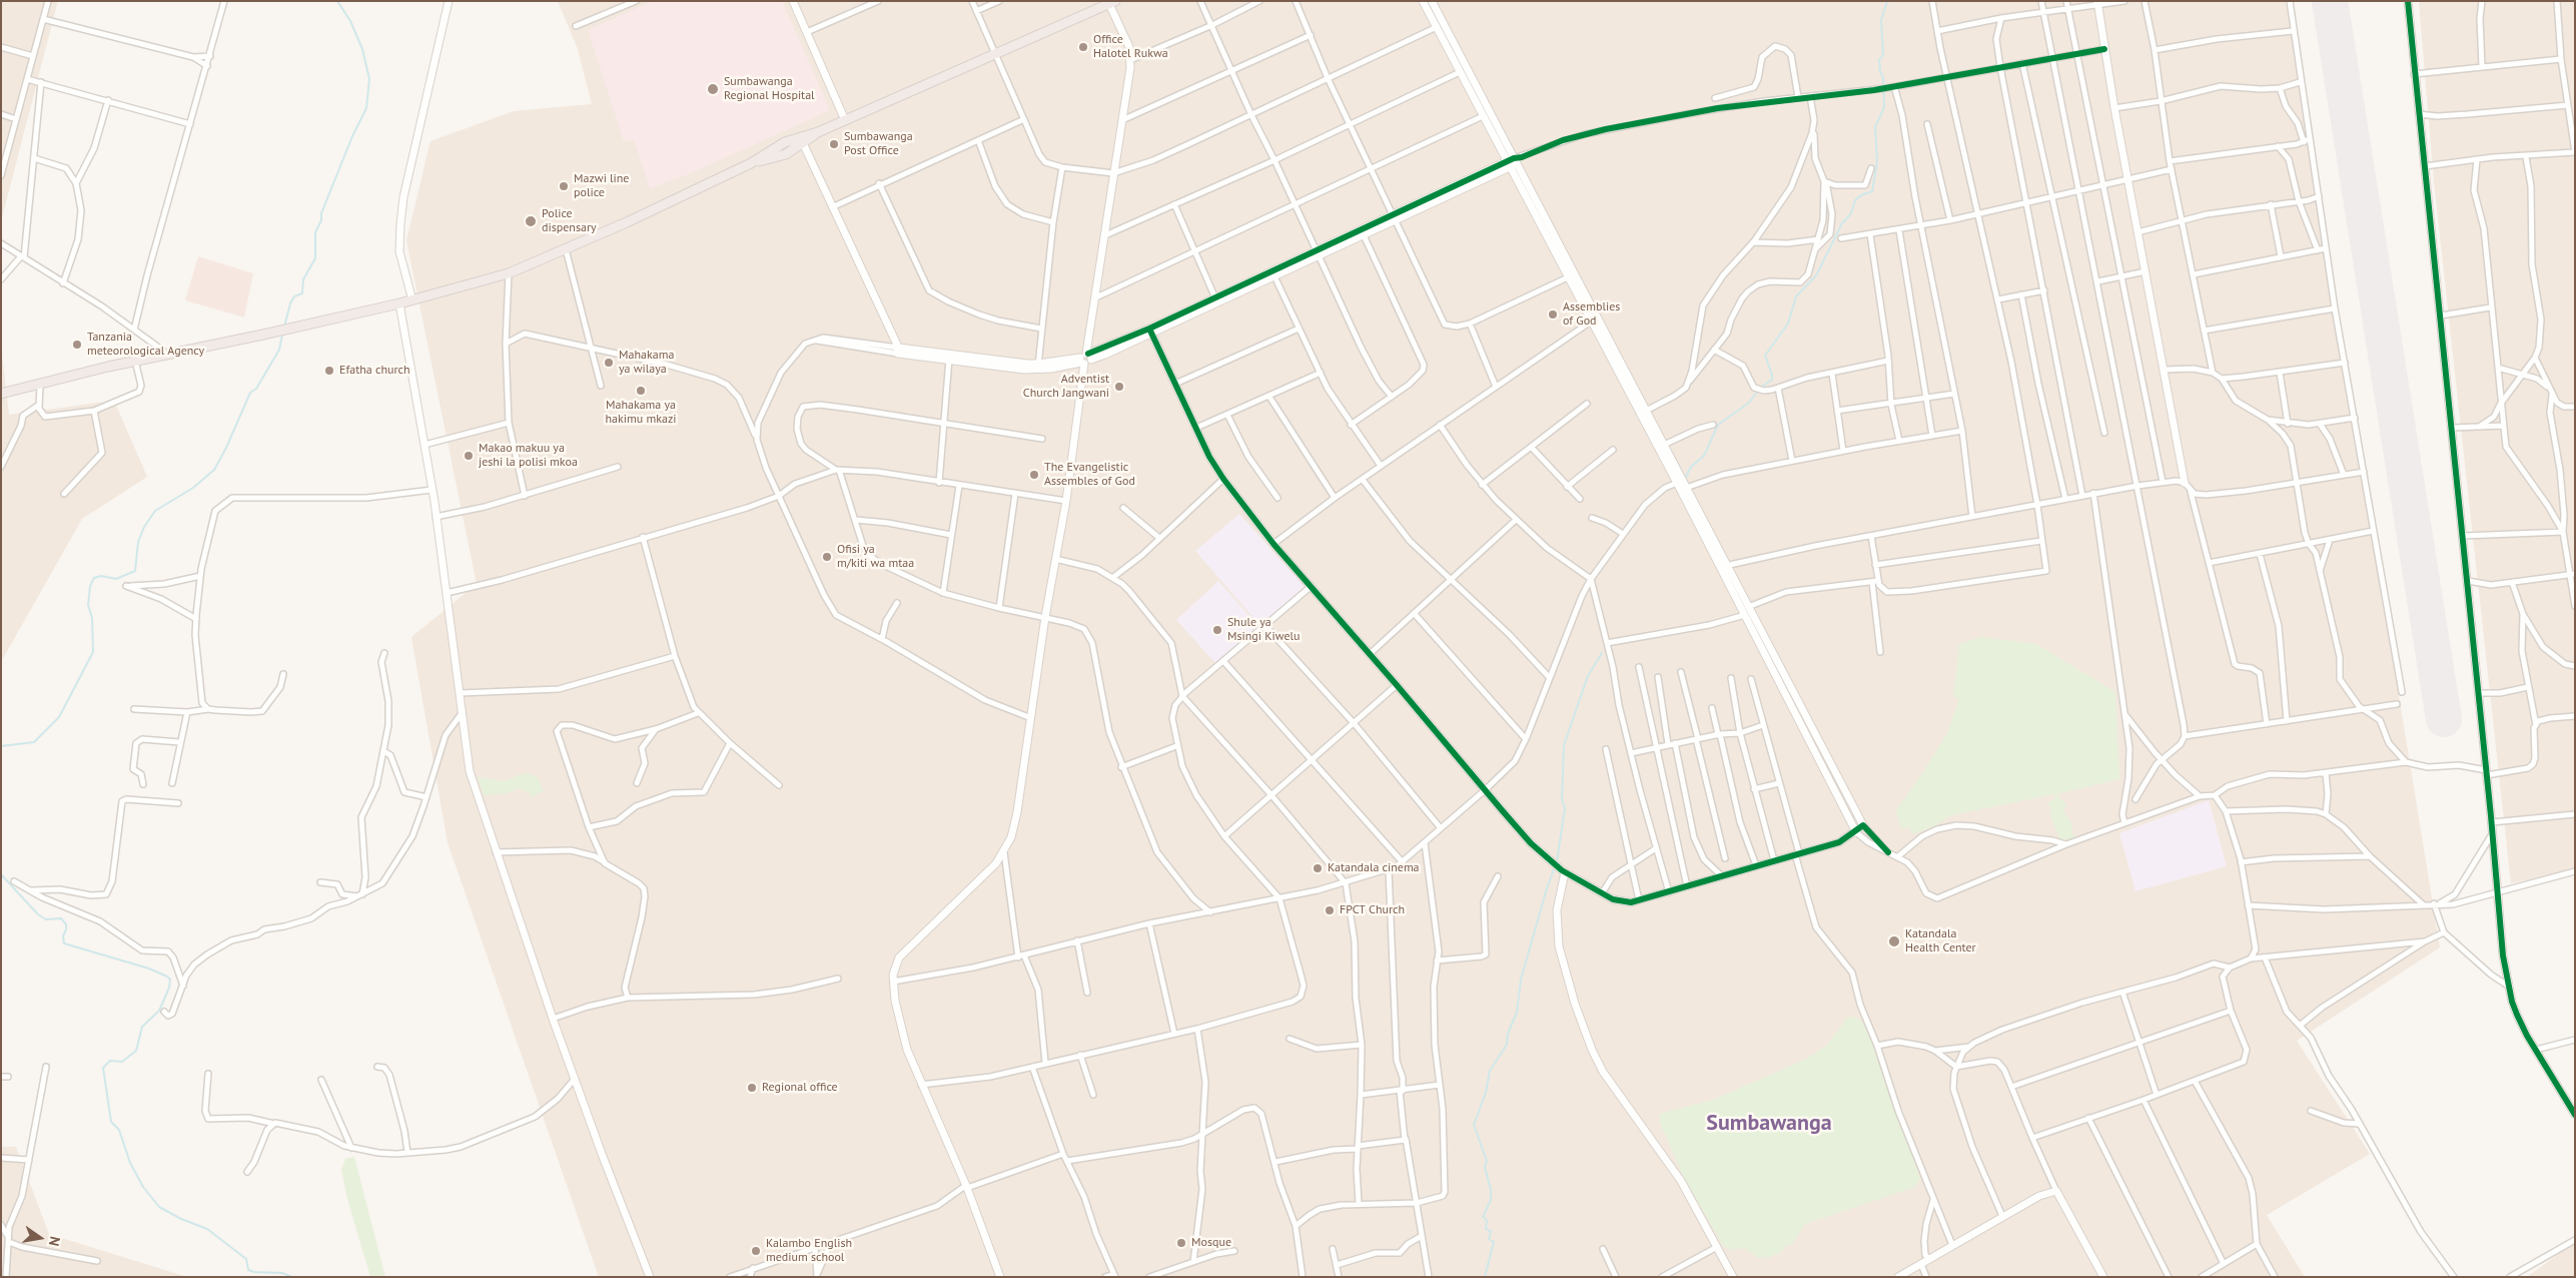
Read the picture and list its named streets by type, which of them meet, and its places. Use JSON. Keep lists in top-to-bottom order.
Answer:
{
  "districts": ["Sumbawanga"],
  "places": [
    "Office Halotel Rukwa",
    "Sumbawanga Regional Hospital",
    "Sumbawanga Post Office",
    "Mazwi line police",
    "Police dispensary",
    "Assemblies of God",
    "Tanzania meteorological Agency",
    "Mahakama ya wilaya",
    "Efatha church",
    "Adventist Church Jangwani",
    "Mahakama ya hakimu mkazi",
    "Makao makuu ya jeshi la polisi mkoa",
    "The Evangelistic Assembles of God",
    "Ofisi ya m/kiti wa mtaa",
    "Shule ya Msingi Kiwelu",
    "Katandala cinema",
    "FPCT Church",
    "Katandala Health Center",
    "Regional office",
    "Mosque",
    "Kalambo English medium school"
  ],
  "north": "right"
}
